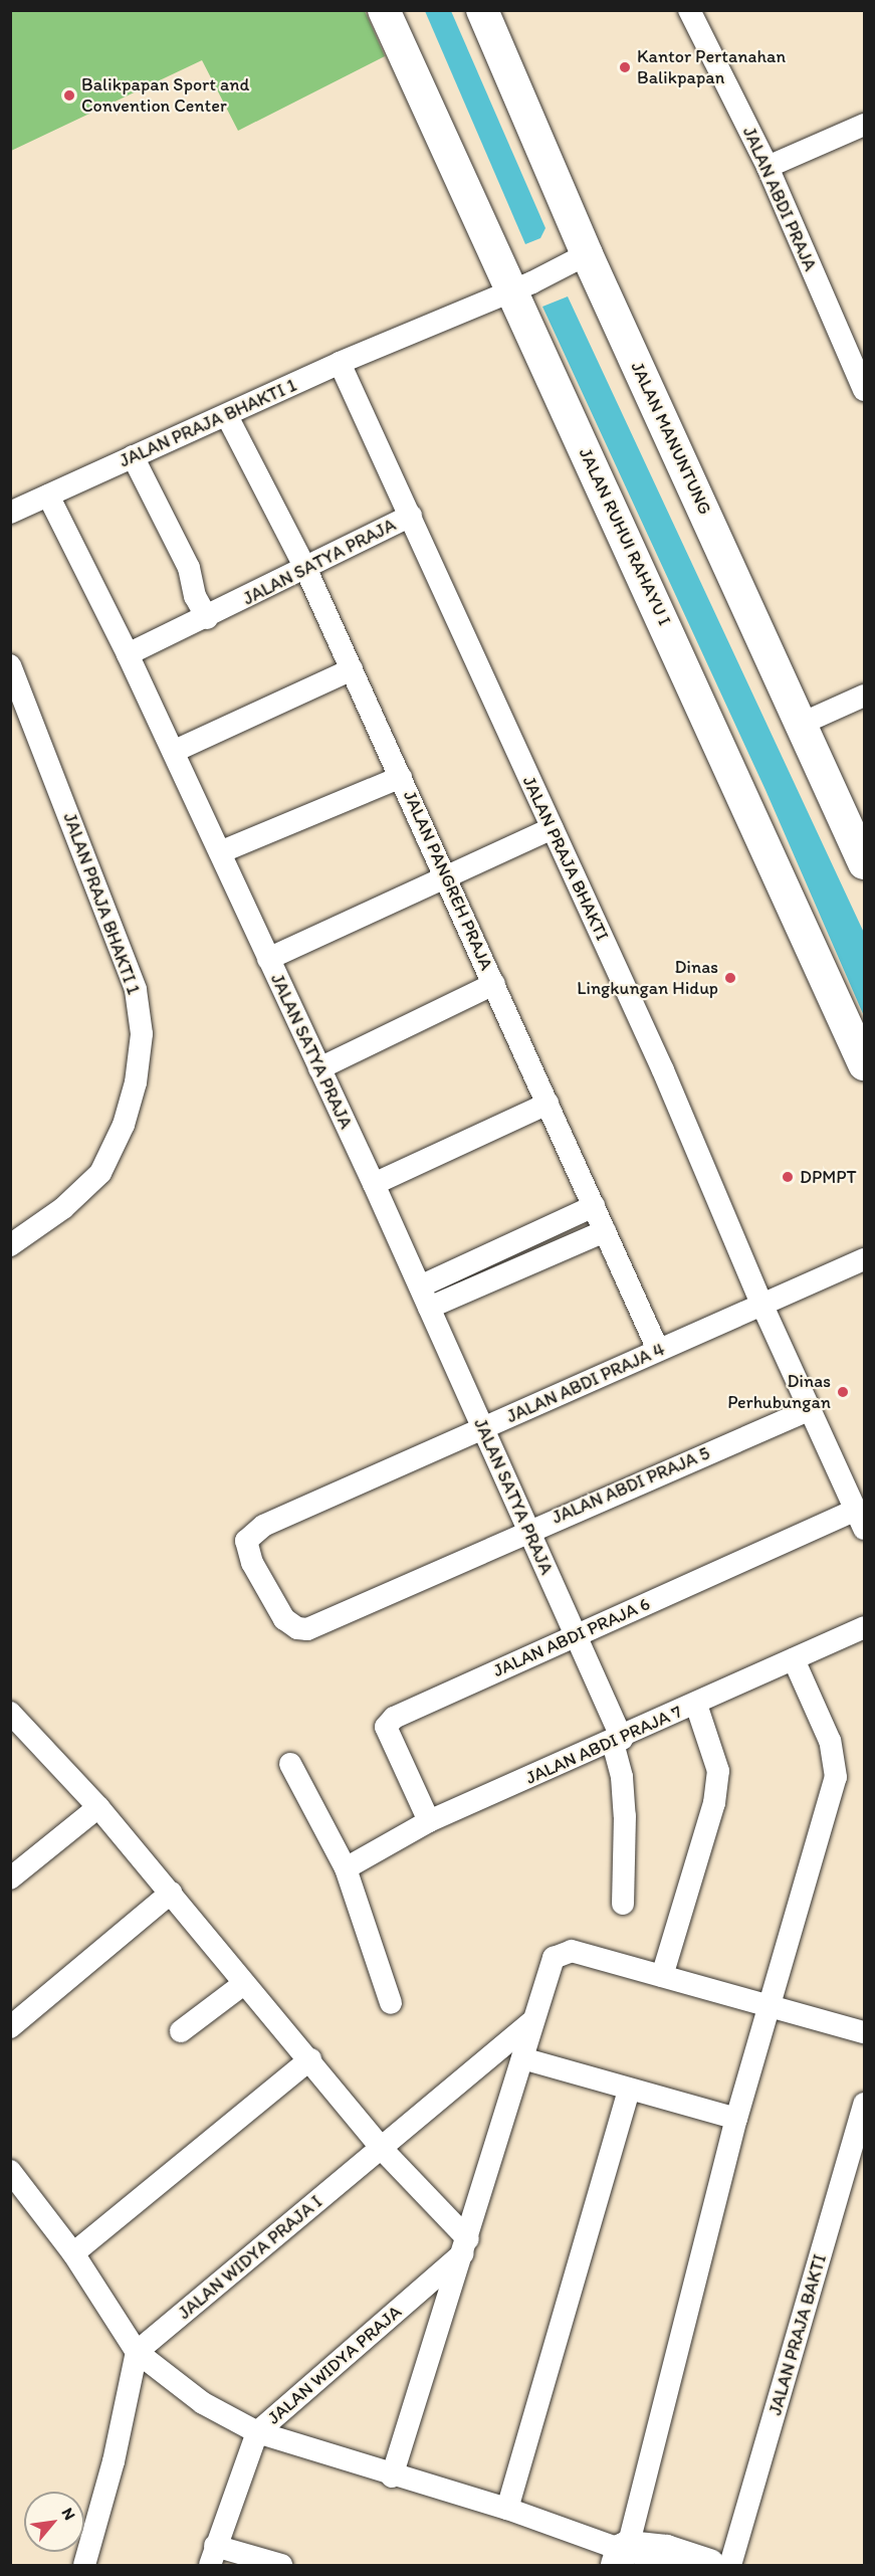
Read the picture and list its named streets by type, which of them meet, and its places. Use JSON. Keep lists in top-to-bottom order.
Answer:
{
  "streets": {
    "street": [
      "JALAN ABDI PRAJA",
      "JALAN PRAJA BHAKTI 1",
      "JALAN MANUNTUNG",
      "JALAN RUHUI RAHAYU I",
      "JALAN SATYA PRAJA",
      "JALAN PRAJA BHAKTI",
      "JALAN PANGREH PRAJA",
      "JALAN ABDI PRAJA 4",
      "JALAN ABDI PRAJA 5",
      "JALAN ABDI PRAJA 6",
      "JALAN ABDI PRAJA 7",
      "JALAN WIDYA PRAJA I",
      "JALAN PRAJA BAKTI",
      "JALAN WIDYA PRAJA"
    ]
  },
  "crossings": [
    ["JALAN PRAJA BHAKTI 1", "JALAN PRAJA BHAKTI"],
    ["JALAN PRAJA BHAKTI 1", "JALAN PANGREH PRAJA"],
    ["JALAN SATYA PRAJA", "JALAN PRAJA BHAKTI"],
    ["JALAN SATYA PRAJA", "JALAN PANGREH PRAJA"],
    ["JALAN SATYA PRAJA", "JALAN ABDI PRAJA 4"],
    ["JALAN SATYA PRAJA", "JALAN ABDI PRAJA 5"],
    ["JALAN SATYA PRAJA", "JALAN ABDI PRAJA 6"],
    ["JALAN SATYA PRAJA", "JALAN ABDI PRAJA 7"],
    ["JALAN PRAJA BHAKTI", "JALAN ABDI PRAJA 4"],
    ["JALAN PRAJA BHAKTI", "JALAN ABDI PRAJA 5"],
    ["JALAN PRAJA BHAKTI", "JALAN ABDI PRAJA 6"],
    ["JALAN PANGREH PRAJA", "JALAN ABDI PRAJA 4"],
    ["JALAN ABDI PRAJA 4", "JALAN ABDI PRAJA 5"],
    ["JALAN ABDI PRAJA 6", "JALAN ABDI PRAJA 7"]
  ],
  "places": [
    "Kantor Pertanahan Balikpapan",
    "Balikpapan Sport and Convention Center",
    "Dinas Lingkungan Hidup",
    "DPMPT",
    "Dinas Perhubungan"
  ],
  "north": "top right"
}
